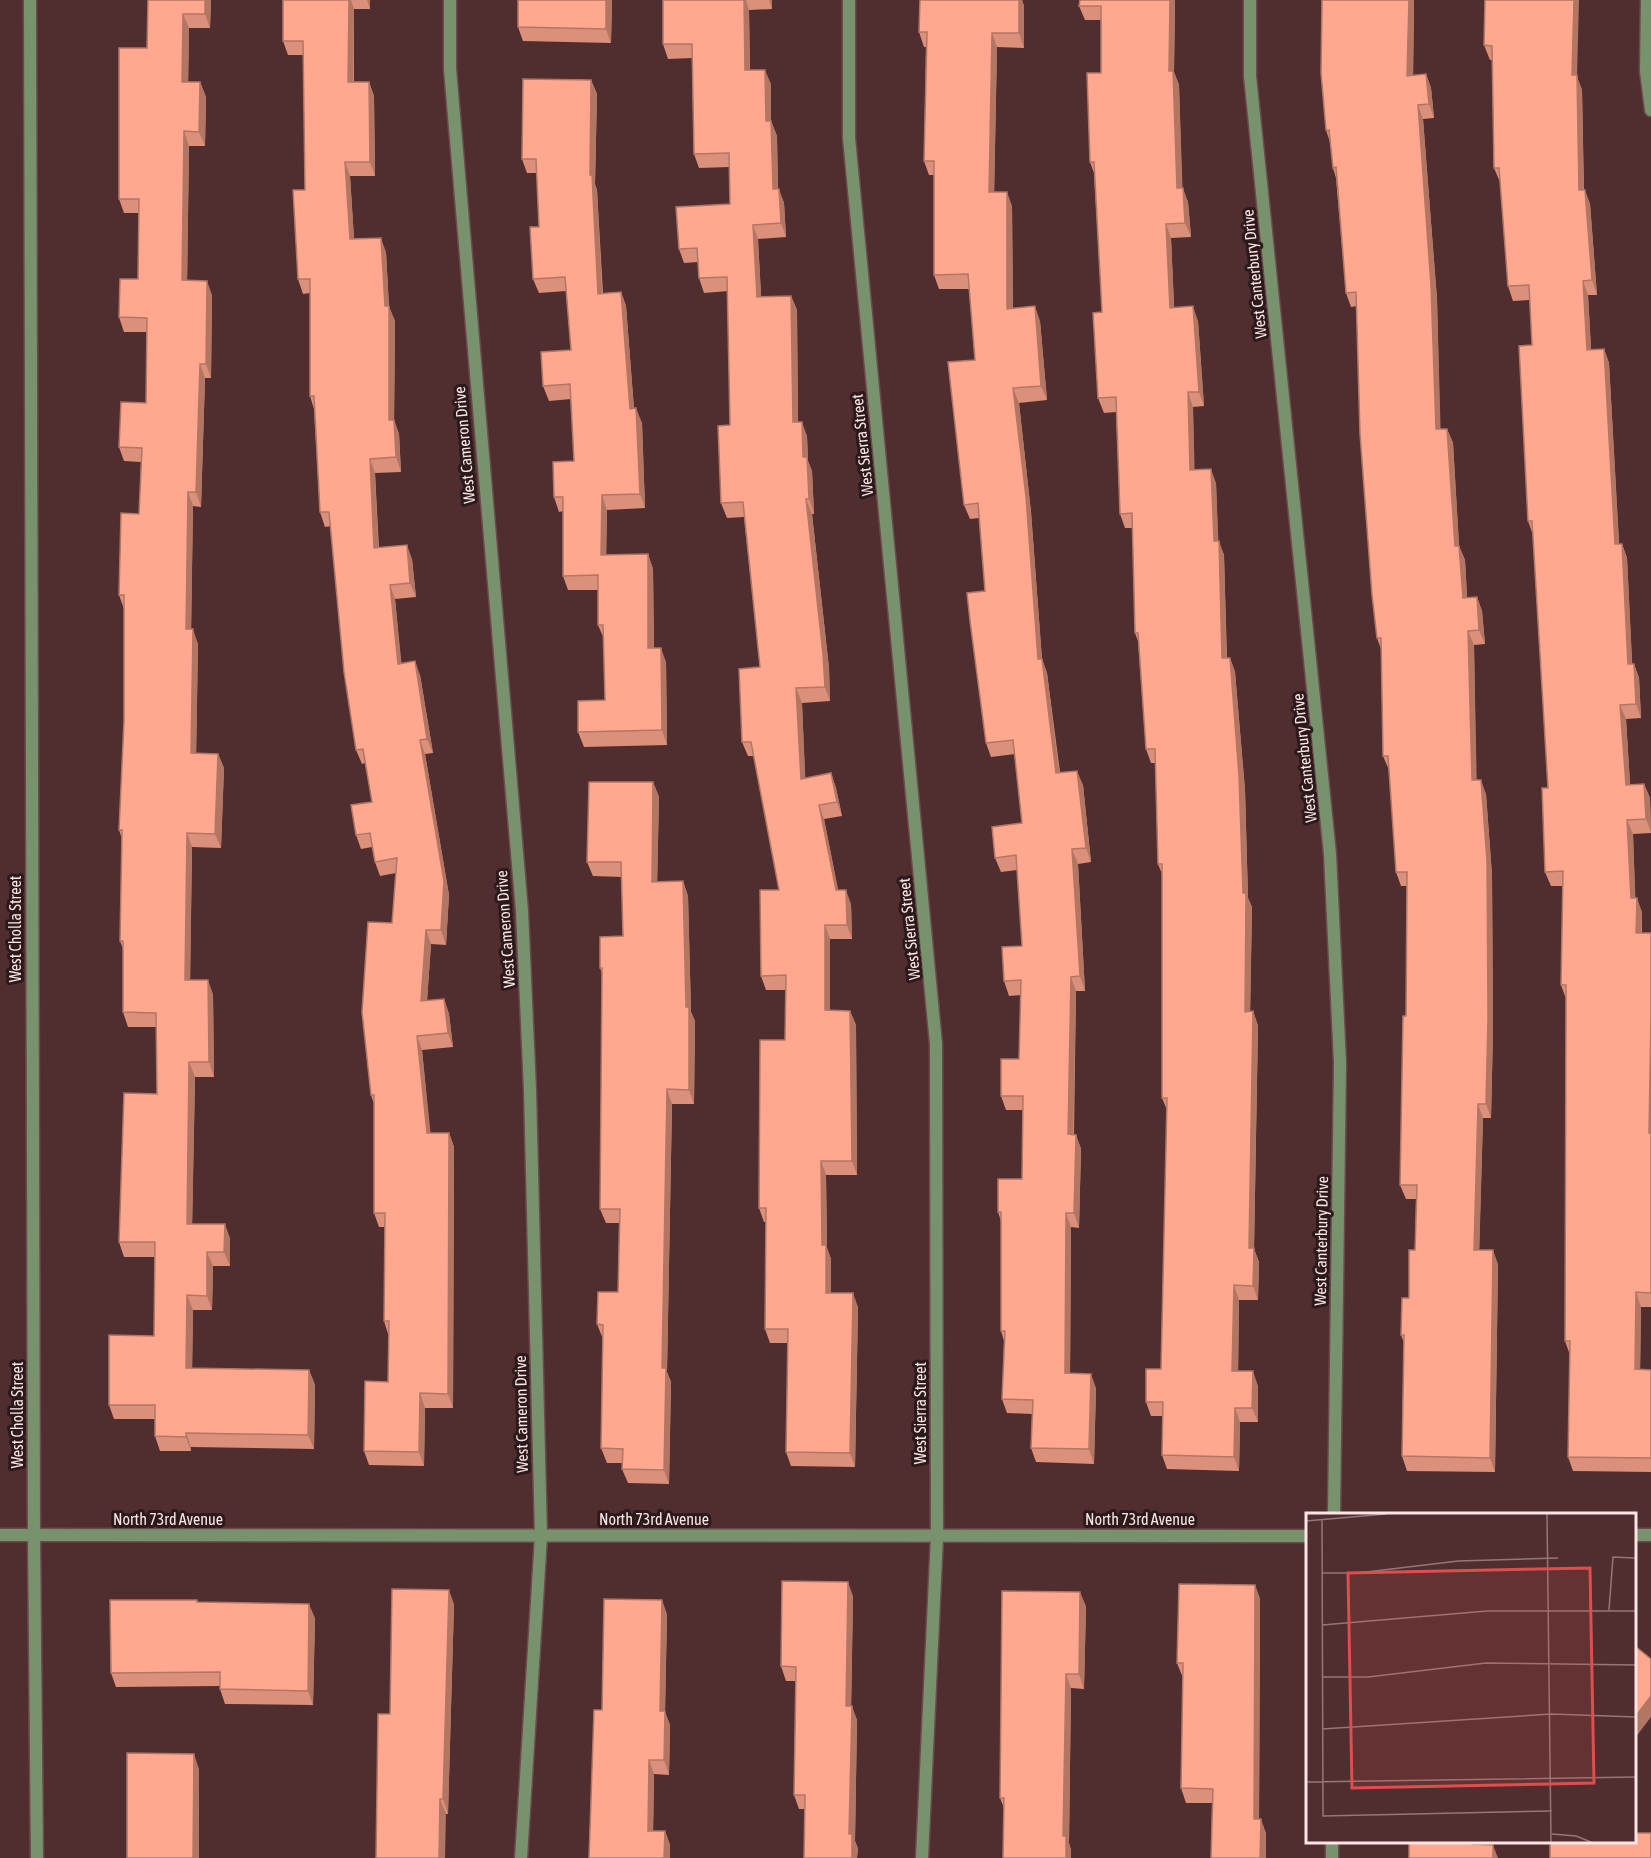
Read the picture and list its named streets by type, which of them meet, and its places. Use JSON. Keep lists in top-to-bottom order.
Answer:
{
  "streets": {
    "street": [
      "West Canterbury Drive",
      "West Cameron Drive",
      "West Sierra Street",
      "West Cholla Street",
      "North 73rd Avenue"
    ]
  },
  "crossings": [
    ["West Cameron Drive", "North 73rd Avenue"],
    ["West Sierra Street", "North 73rd Avenue"],
    ["West Cholla Street", "North 73rd Avenue"]
  ]
}
